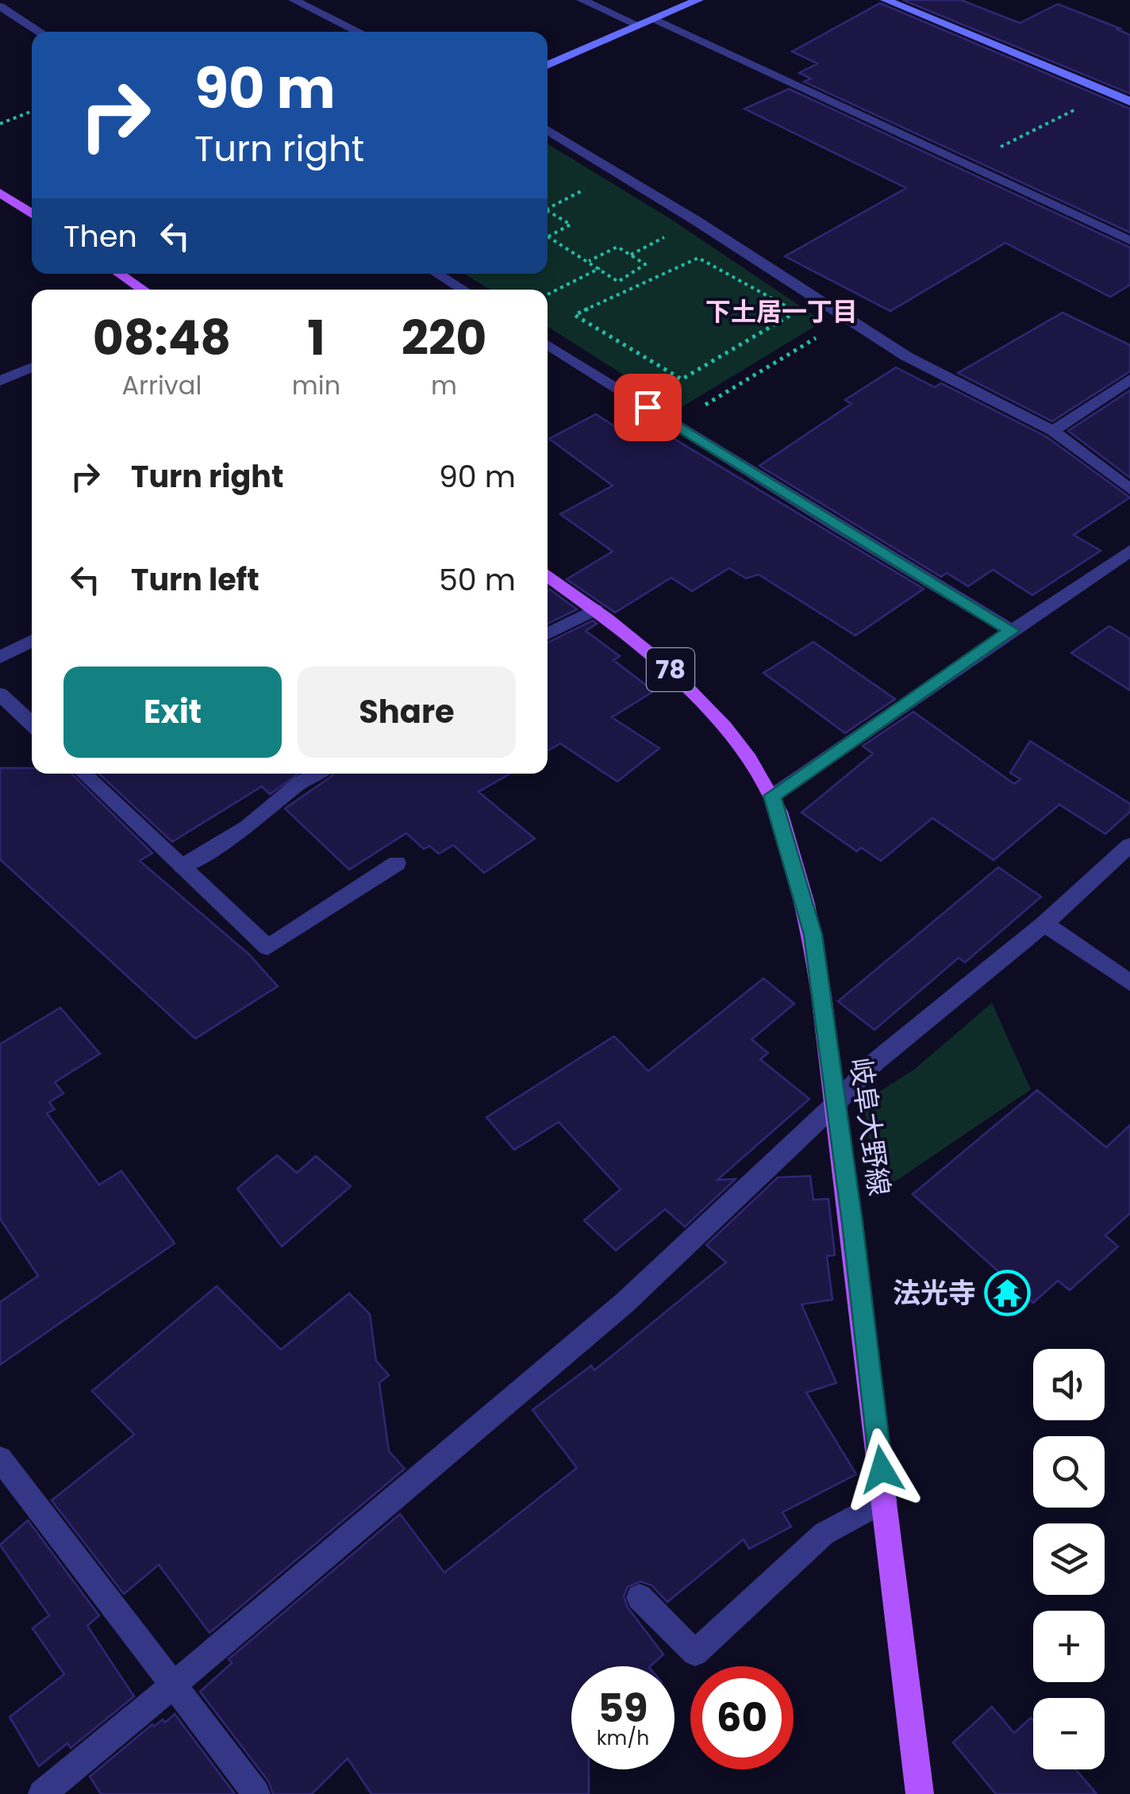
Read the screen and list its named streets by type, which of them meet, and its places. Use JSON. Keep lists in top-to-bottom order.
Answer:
{
  "streets": {
    "main road": ["78", "岐阜大野線"]
  },
  "districts": ["下土居一丁目"],
  "places": {
    "temple": ["法光寺"]
  },
  "page": {
    "turn": ["90 m", "Turn right"],
    "then": "Then",
    "eta": [
      "08:48",
      "Arrival",
      "1",
      "min",
      "220",
      "m"
    ],
    "list": [
      {
        "name": "Turn right",
        "value": "90 m"
      },
      {
        "name": "Turn left",
        "value": "50 m"
      }
    ],
    "buttons": ["Exit", "Share"],
    "map_buttons": ["+", "−"],
    "speed": "59 km/h",
    "limit": "60"
  }
}
